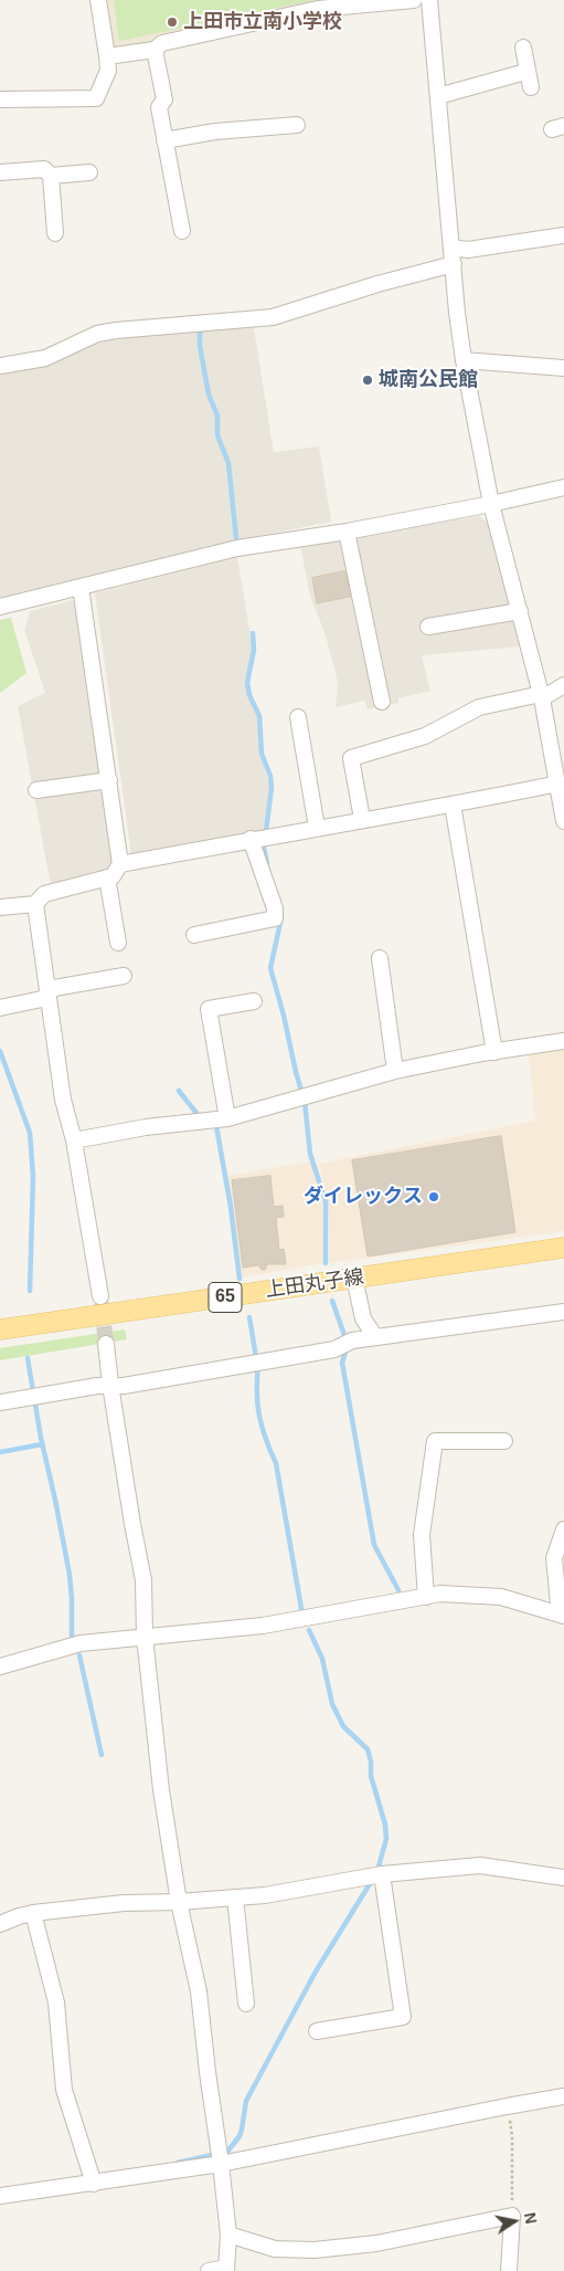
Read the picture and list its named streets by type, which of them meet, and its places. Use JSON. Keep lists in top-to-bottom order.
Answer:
{
  "streets": {
    "main road": ["上田丸子線", "65"]
  },
  "places": ["上田市立南小学校", "城南公民館", "ダイレックス"],
  "north": "right"
}
